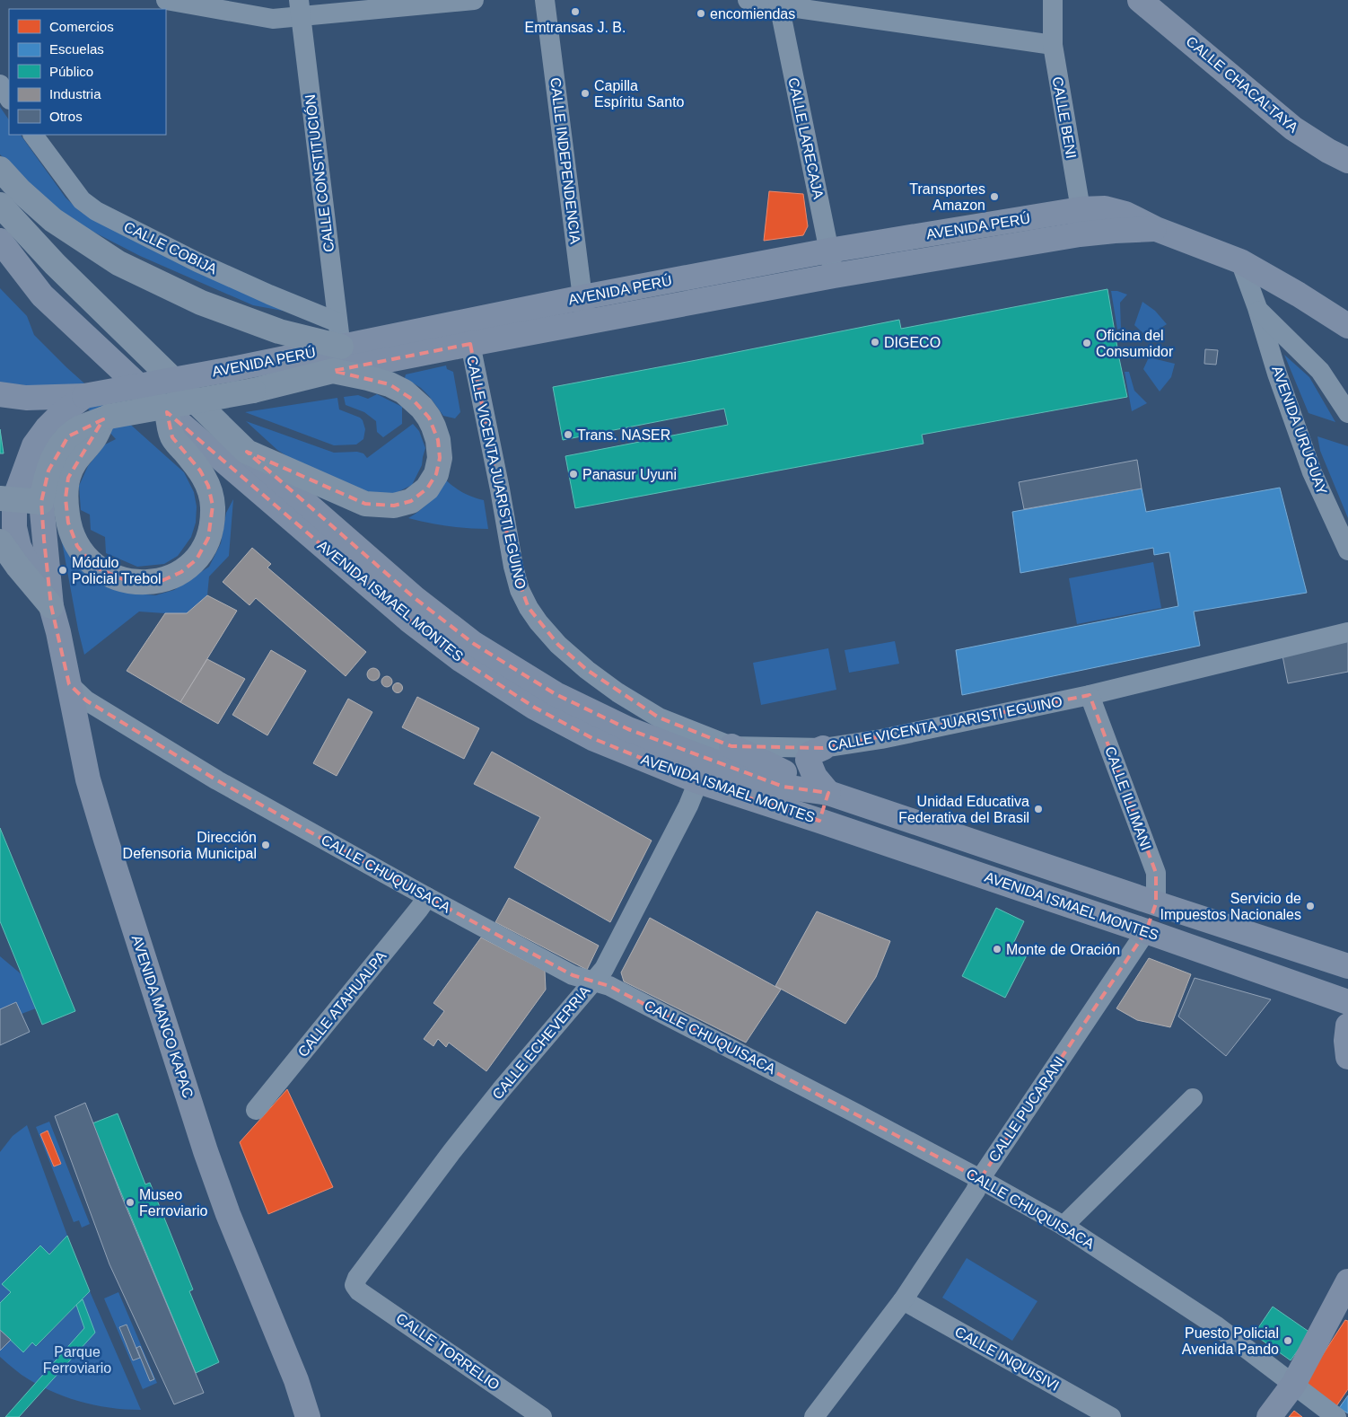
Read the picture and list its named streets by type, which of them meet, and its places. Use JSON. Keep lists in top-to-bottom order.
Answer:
{
  "streets": {
    "highway": ["AVENIDA PERÚ", "AVENIDA MANCO KAPAC"],
    "main road": ["CALLE CHACALTAYA", "AVENIDA ISMAEL MONTES"],
    "street": [
      "CALLE BENI",
      "CALLE LARECAJA",
      "CALLE INDEPENDENCIA",
      "CALLE CONSTITUCIÓN",
      "CALLE COBIJA",
      "AVENIDA URUGUAY",
      "CALLE VICENTA JUARISTI EGUINO",
      "CALLE ILLIMANI",
      "CALLE CHUQUISACA",
      "CALLE ATAHUALPA",
      "CALLE ECHEVERRIA",
      "CALLE PUCARANI",
      "CALLE TORRELIO",
      "CALLE INQUISIVI"
    ]
  },
  "crossings": [
    ["CALLE BENI", "AVENIDA PERÚ"],
    ["CALLE LARECAJA", "AVENIDA PERÚ"],
    ["CALLE INDEPENDENCIA", "AVENIDA PERÚ"],
    ["CALLE CONSTITUCIÓN", "AVENIDA PERÚ"],
    ["CALLE CONSTITUCIÓN", "CALLE COBIJA"],
    ["AVENIDA PERÚ", "AVENIDA URUGUAY"],
    ["AVENIDA PERÚ", "CALLE VICENTA JUARISTI EGUINO"],
    ["AVENIDA PERÚ", "AVENIDA MANCO KAPAC"],
    ["CALLE VICENTA JUARISTI EGUINO", "CALLE ILLIMANI"],
    ["AVENIDA ISMAEL MONTES", "CALLE ILLIMANI"],
    ["AVENIDA ISMAEL MONTES", "CALLE ECHEVERRIA"],
    ["AVENIDA ISMAEL MONTES", "CALLE PUCARANI"],
    ["CALLE CHUQUISACA", "CALLE ATAHUALPA"],
    ["CALLE CHUQUISACA", "AVENIDA MANCO KAPAC"],
    ["CALLE CHUQUISACA", "CALLE ECHEVERRIA"],
    ["CALLE CHUQUISACA", "CALLE PUCARANI"],
    ["CALLE ECHEVERRIA", "CALLE TORRELIO"],
    ["CALLE PUCARANI", "CALLE INQUISIVI"]
  ],
  "parks": ["Parque Ferroviario"],
  "places": [
    "Emtransas J. B.",
    "encomiendas",
    "Capilla Espíritu Santo",
    "Transportes Amazon",
    "DIGECO",
    "Oficina del Consumidor",
    "Trans. NASER",
    "Panasur Uyuni",
    "Módulo Policial Trebol",
    "Unidad Educativa Federativa del Brasil",
    "Dirección Defensoria Municipal",
    "Servicio de Impuestos Nacionales",
    "Monte de Oración",
    "Museo Ferroviario",
    "Puesto Policial Avenida Pando"
  ],
  "legend": [
    "Comercios",
    "Escuelas",
    "Público",
    "Industria",
    "Otros"
  ]
}
